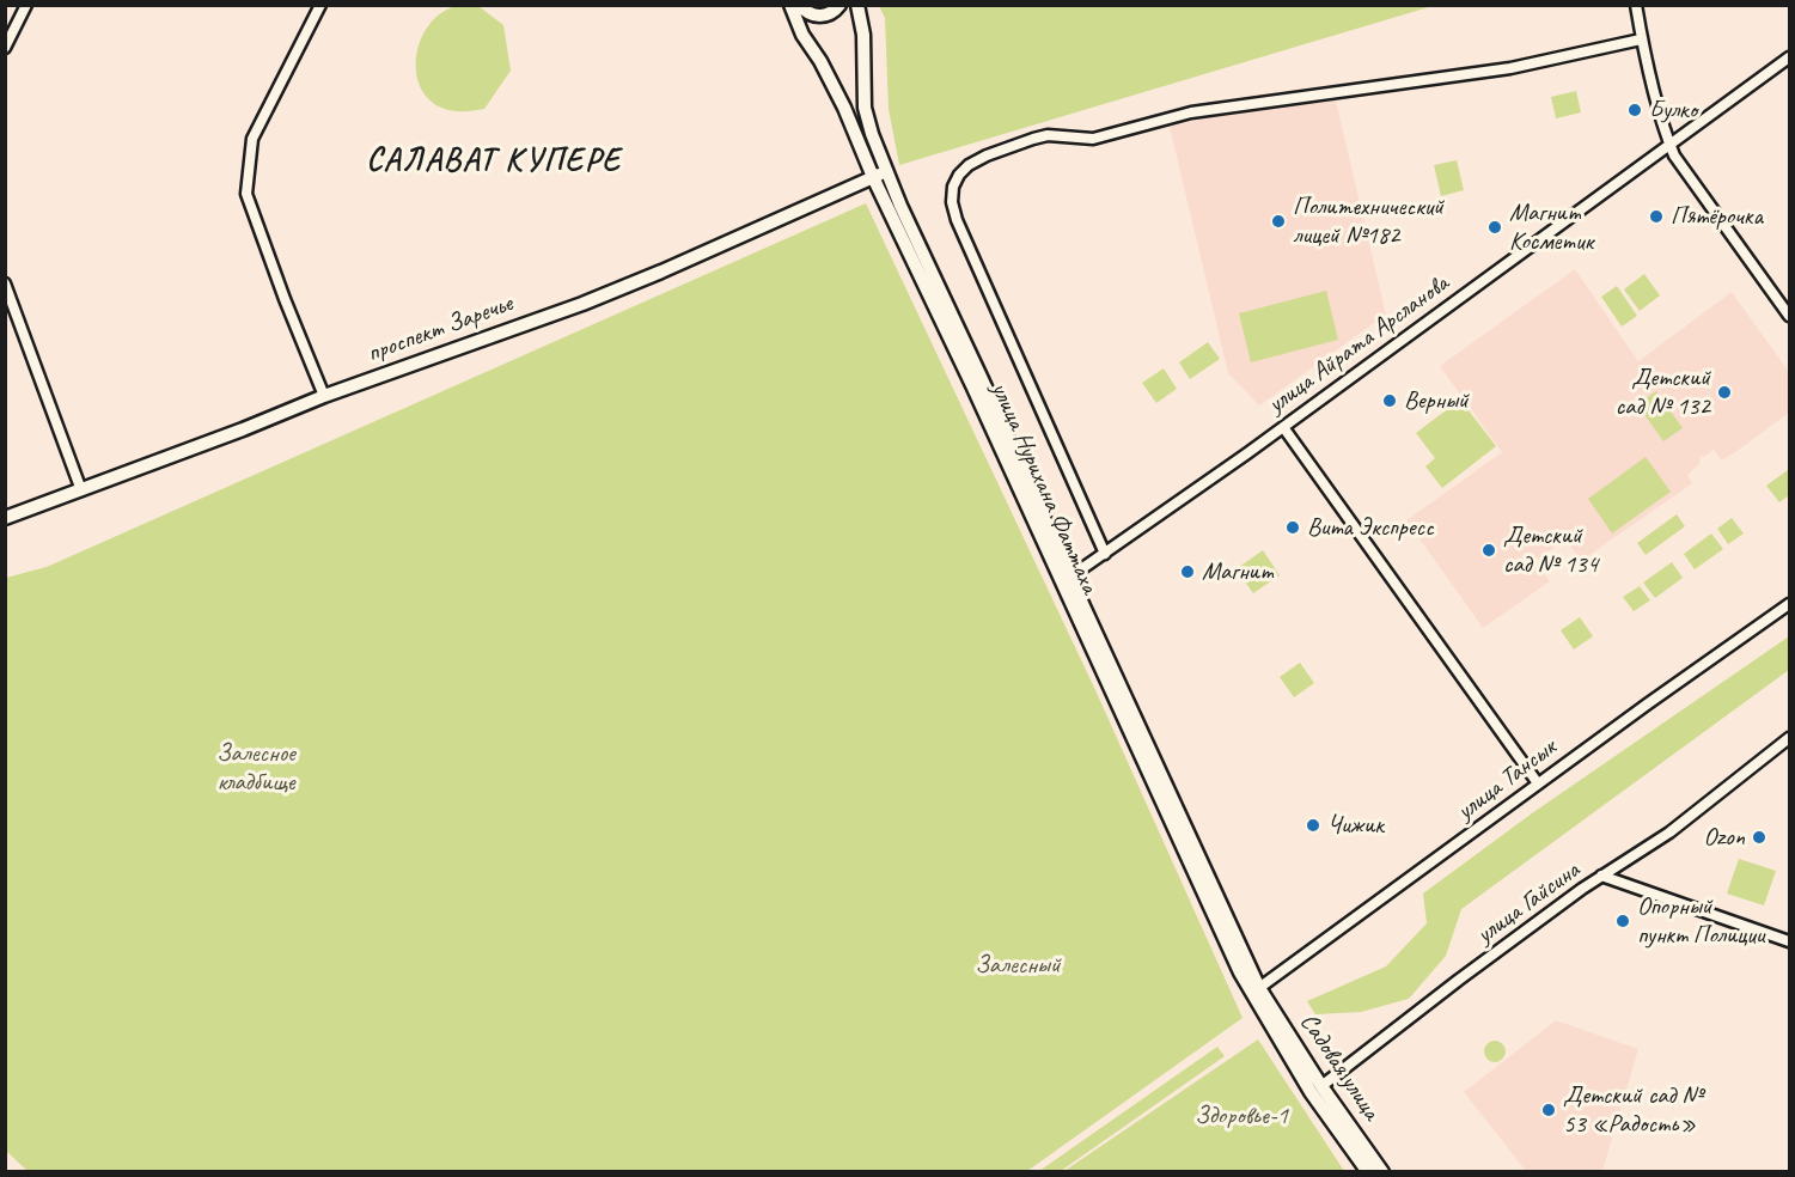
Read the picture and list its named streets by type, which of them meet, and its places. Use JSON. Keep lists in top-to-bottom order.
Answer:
{
  "streets": {
    "street": [
      "проспект Заречье",
      "улица Айрата Арсланова",
      "улица Нурихана Фаттаха",
      "улица Тансык",
      "улица Гайсина",
      "Садовая улица"
    ]
  },
  "crossings": [
    ["проспект Заречье", "улица Нурихана Фаттаха"],
    ["улица Айрата Арсланова", "улица Нурихана Фаттаха"],
    ["улица Нурихана Фаттаха", "улица Тансык"],
    ["улица Нурихана Фаттаха", "Садовая улица"],
    ["улица Тансык", "Садовая улица"],
    ["улица Гайсина", "Садовая улица"]
  ],
  "districts": ["САЛАВАТ КУПЕРЕ"],
  "parks": ["Залесное кладбище", "Залесный", "Здоровье-1"],
  "places": [
    "Булко",
    "Пятёрочка",
    "Политехнический лицей №182",
    "Магнит Косметик",
    "Детский сад № 132",
    "Верный",
    "Вита Экспресс",
    "Детский сад № 134",
    "Магнит",
    "Чижик",
    "Ozon",
    "Опорный пункт Полиции",
    "Детский сад № 53 «Радость»"
  ]
}
